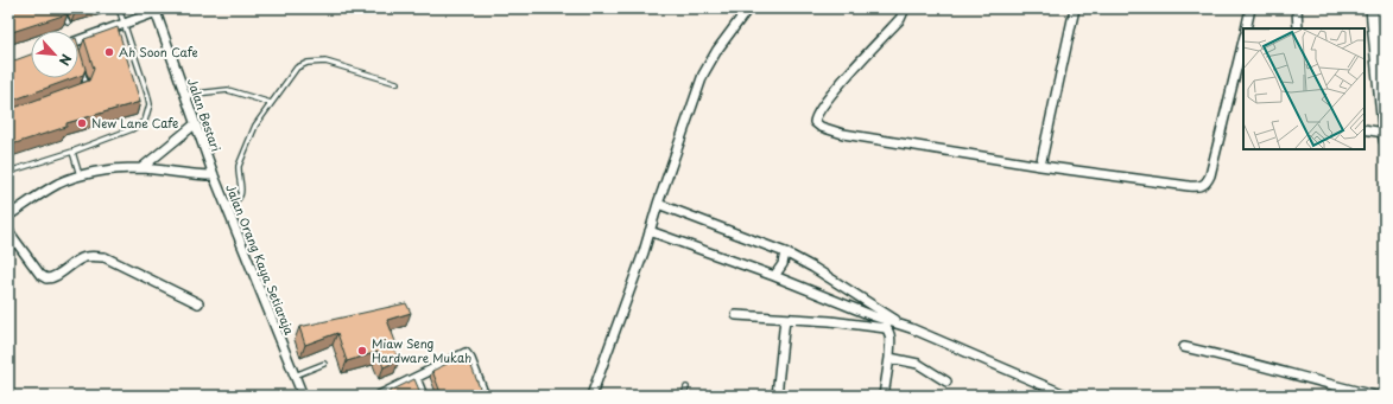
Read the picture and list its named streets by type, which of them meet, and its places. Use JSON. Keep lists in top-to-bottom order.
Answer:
{
  "streets": {
    "street": ["Jalan Bestari", "Jalan Orang Kaya Setiaraja"]
  },
  "crossings": [
    ["Jalan Bestari", "Jalan Orang Kaya Setiaraja"]
  ],
  "places": ["Ah Soon Cafe", "New Lane Cafe", "Miaw Seng Hardware Mukah"],
  "north": "bottom right"
}
